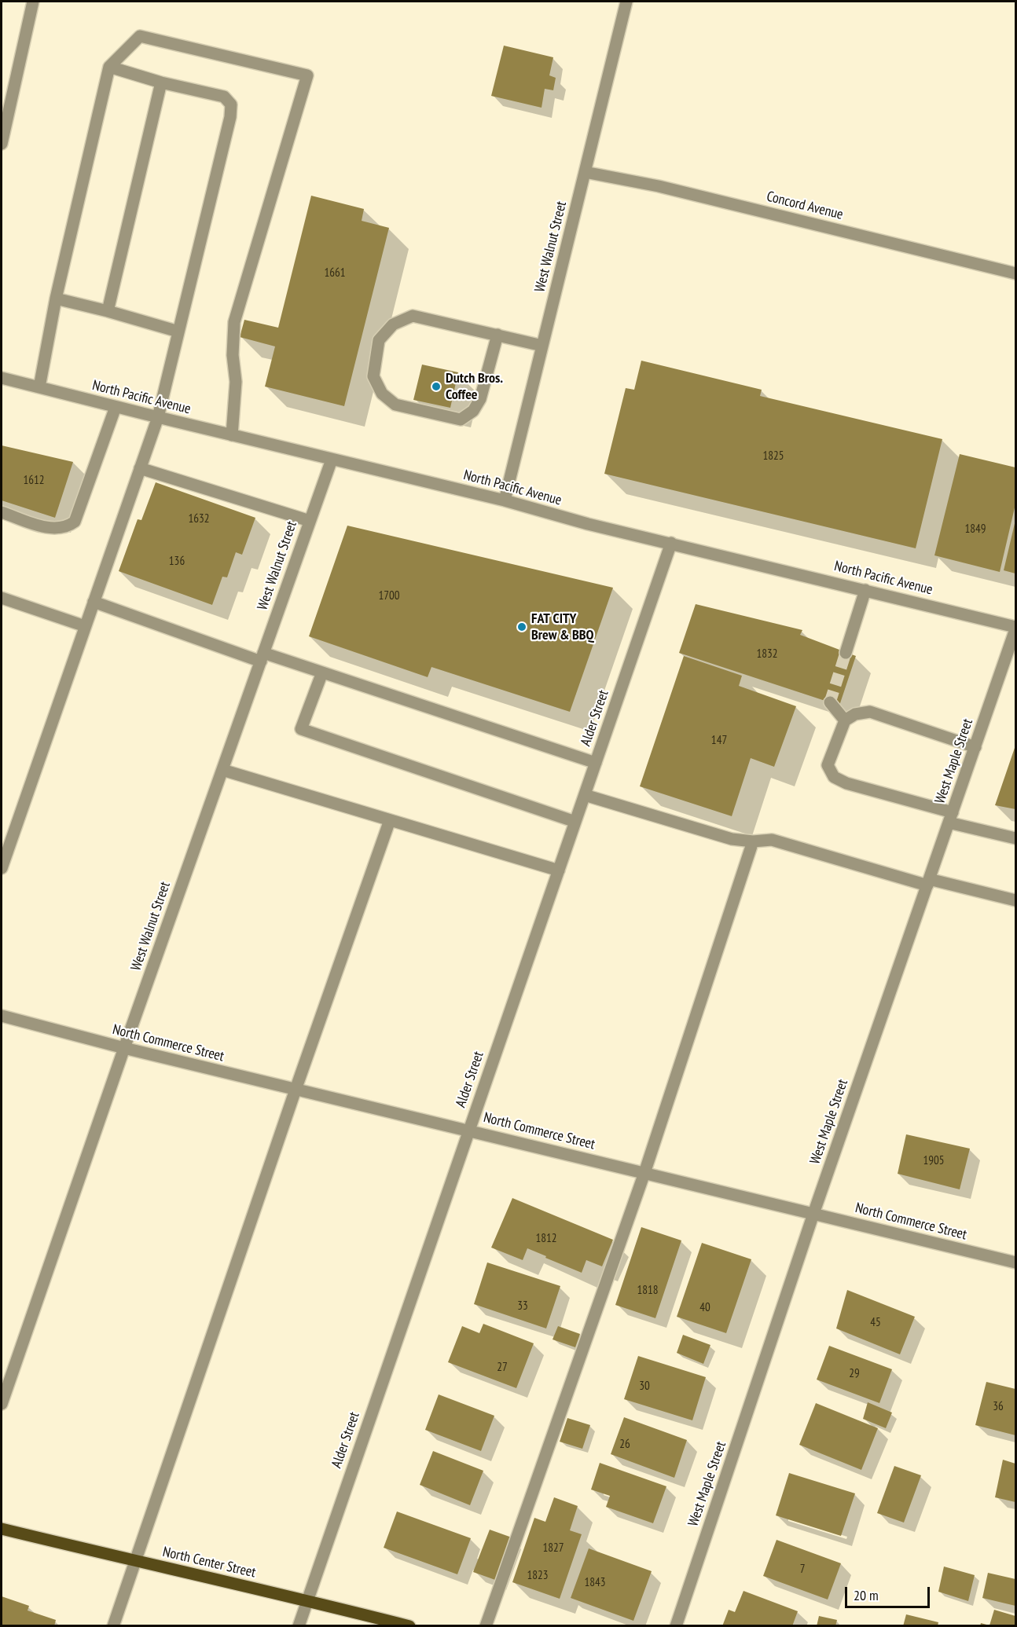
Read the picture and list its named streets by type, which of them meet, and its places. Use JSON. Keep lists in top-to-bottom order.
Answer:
{
  "streets": {
    "main road": ["North Center Street"],
    "street": [
      "Concord Avenue",
      "West Walnut Street",
      "North Pacific Avenue",
      "Alder Street",
      "West Maple Street",
      "North Commerce Street"
    ]
  },
  "crossings": [
    ["Concord Avenue", "West Walnut Street"],
    ["West Walnut Street", "North Pacific Avenue"],
    ["West Walnut Street", "North Commerce Street"],
    ["North Pacific Avenue", "Alder Street"],
    ["North Pacific Avenue", "West Maple Street"],
    ["Alder Street", "North Commerce Street"],
    ["Alder Street", "North Center Street"],
    ["West Maple Street", "North Commerce Street"]
  ],
  "places": ["Dutch Bros. Coffee", "FAT CITY Brew & BBQ"],
  "house_numbers": [
    "1661",
    "1825",
    "1612",
    "1632",
    "1849",
    "136",
    "1700",
    "1832",
    "147",
    "1905",
    "1812",
    "1818",
    "33",
    "40",
    "45",
    "27",
    "29",
    "30",
    "36",
    "26",
    "1827",
    "7",
    "1823",
    "1843"
  ],
  "scale_bar": "20 m"
}
